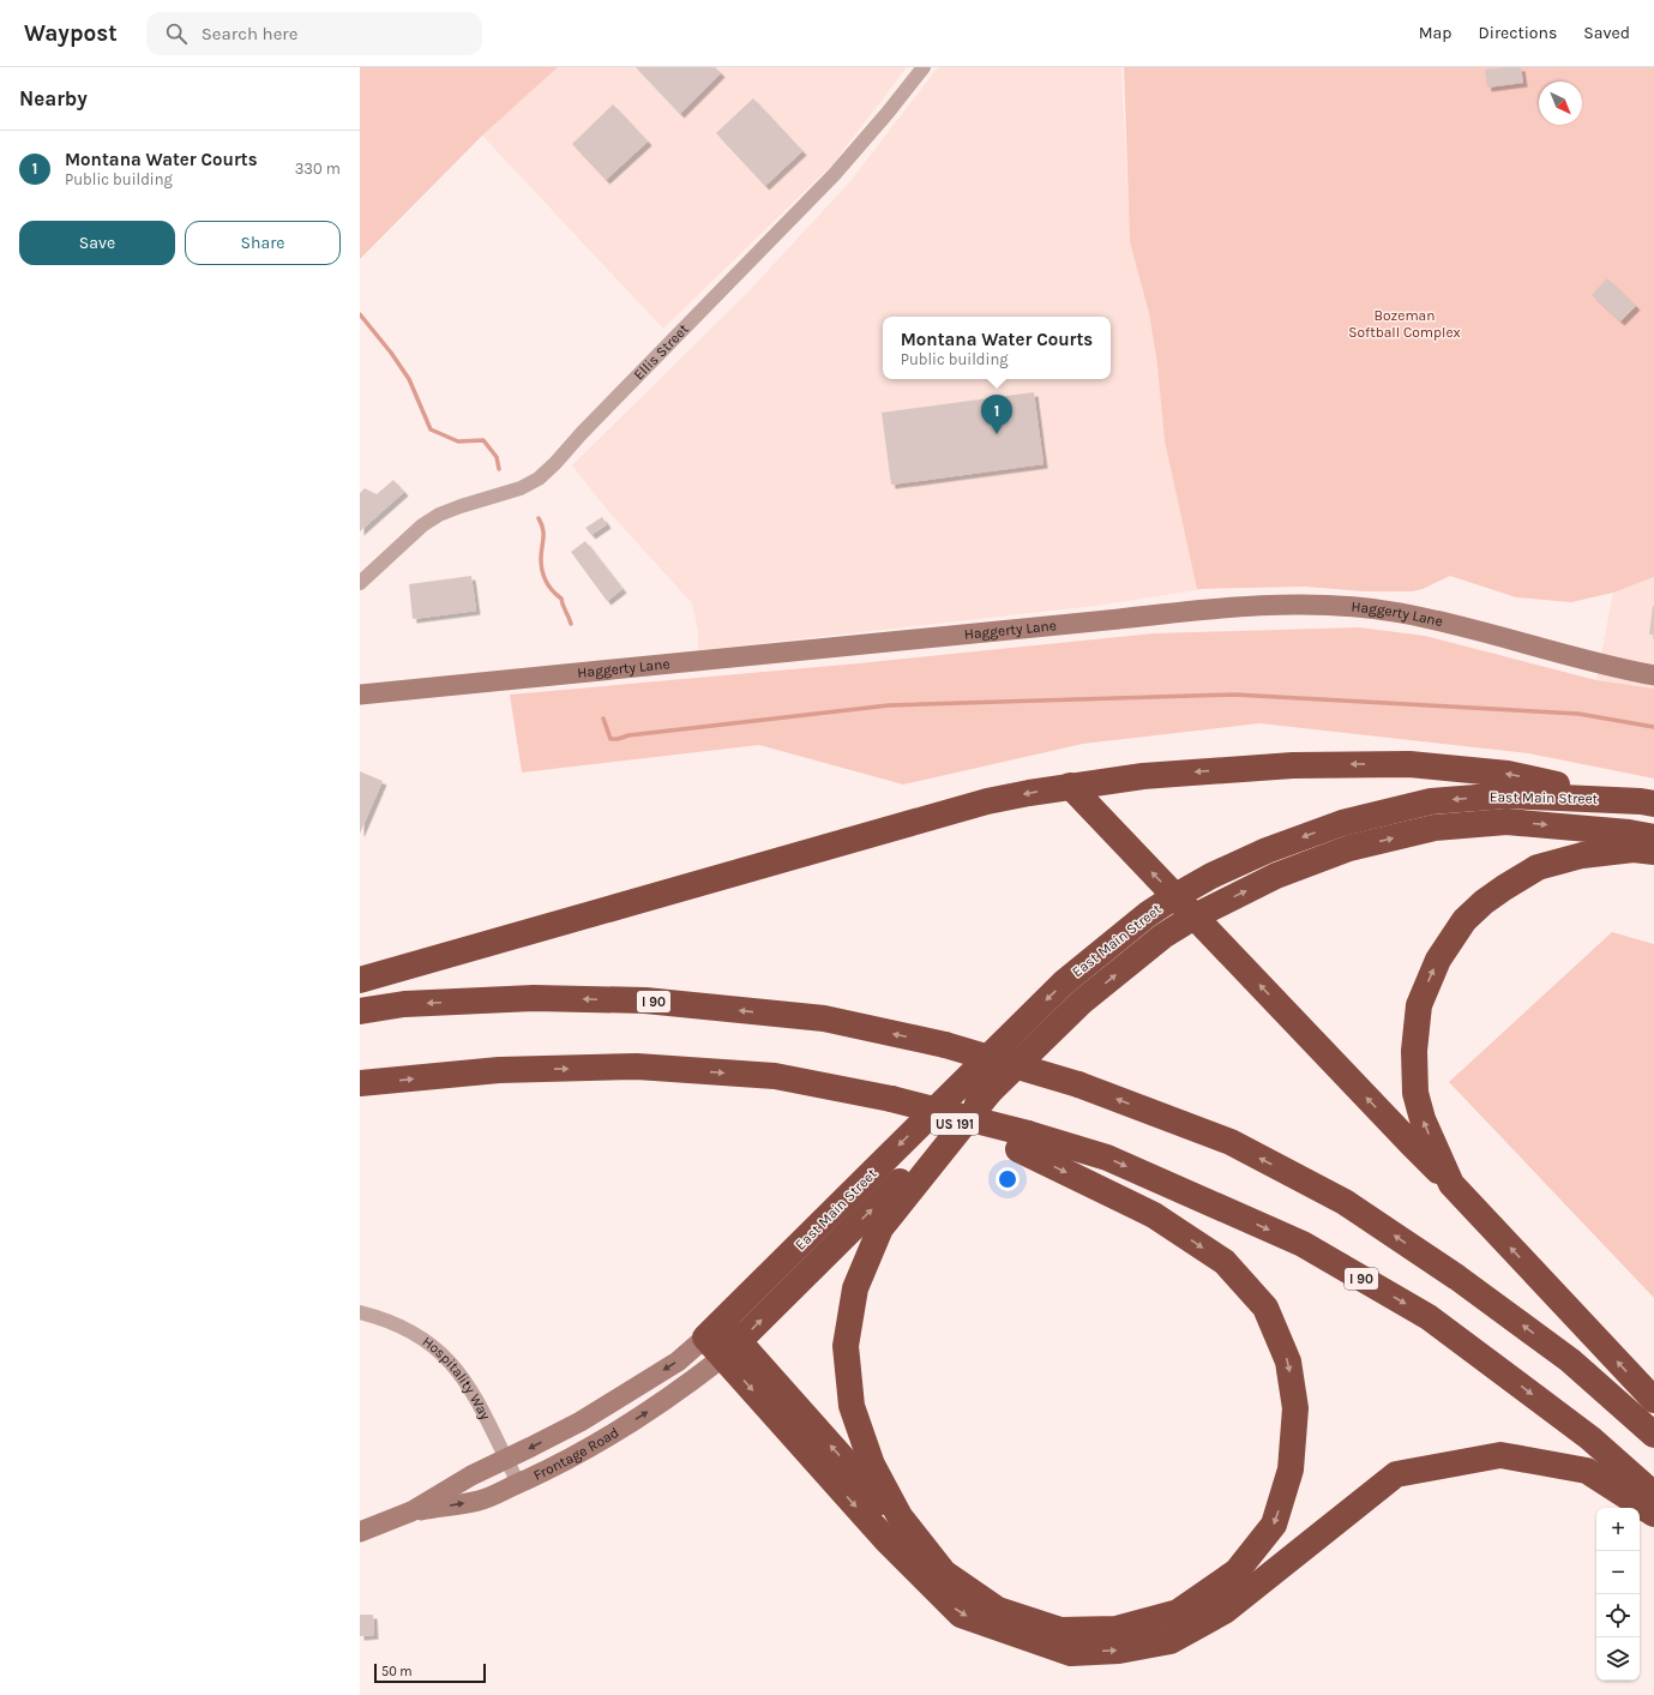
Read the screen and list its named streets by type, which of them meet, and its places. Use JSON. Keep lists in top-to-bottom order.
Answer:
{
  "streets": {
    "highway": ["East Main Street", "I 90", "US 191"],
    "street": [
      "Ellis Street",
      "Haggerty Lane",
      "Hospitality Way",
      "Frontage Road"
    ]
  },
  "crossings": [
    ["East Main Street", "Frontage Road"],
    ["I 90", "US 191"],
    ["Hospitality Way", "Frontage Road"]
  ],
  "parks": ["Bozeman Softball Complex"],
  "scale_bar": "50 m",
  "north": "bottom right",
  "page": {
    "header": "Waypost",
    "search": "Search here",
    "nav": ["Map", "Directions", "Saved"],
    "heading": "Nearby",
    "list": [
      {
        "mark": "1",
        "name": "Montana Water Courts",
        "note": "Public building",
        "value": "330 m"
      }
    ],
    "buttons": ["Save", "Share"],
    "popup": ["Montana Water Courts", "Public building"],
    "pins": "1",
    "map_buttons": ["+", "−"],
    "scale": "50 m"
  }
}
